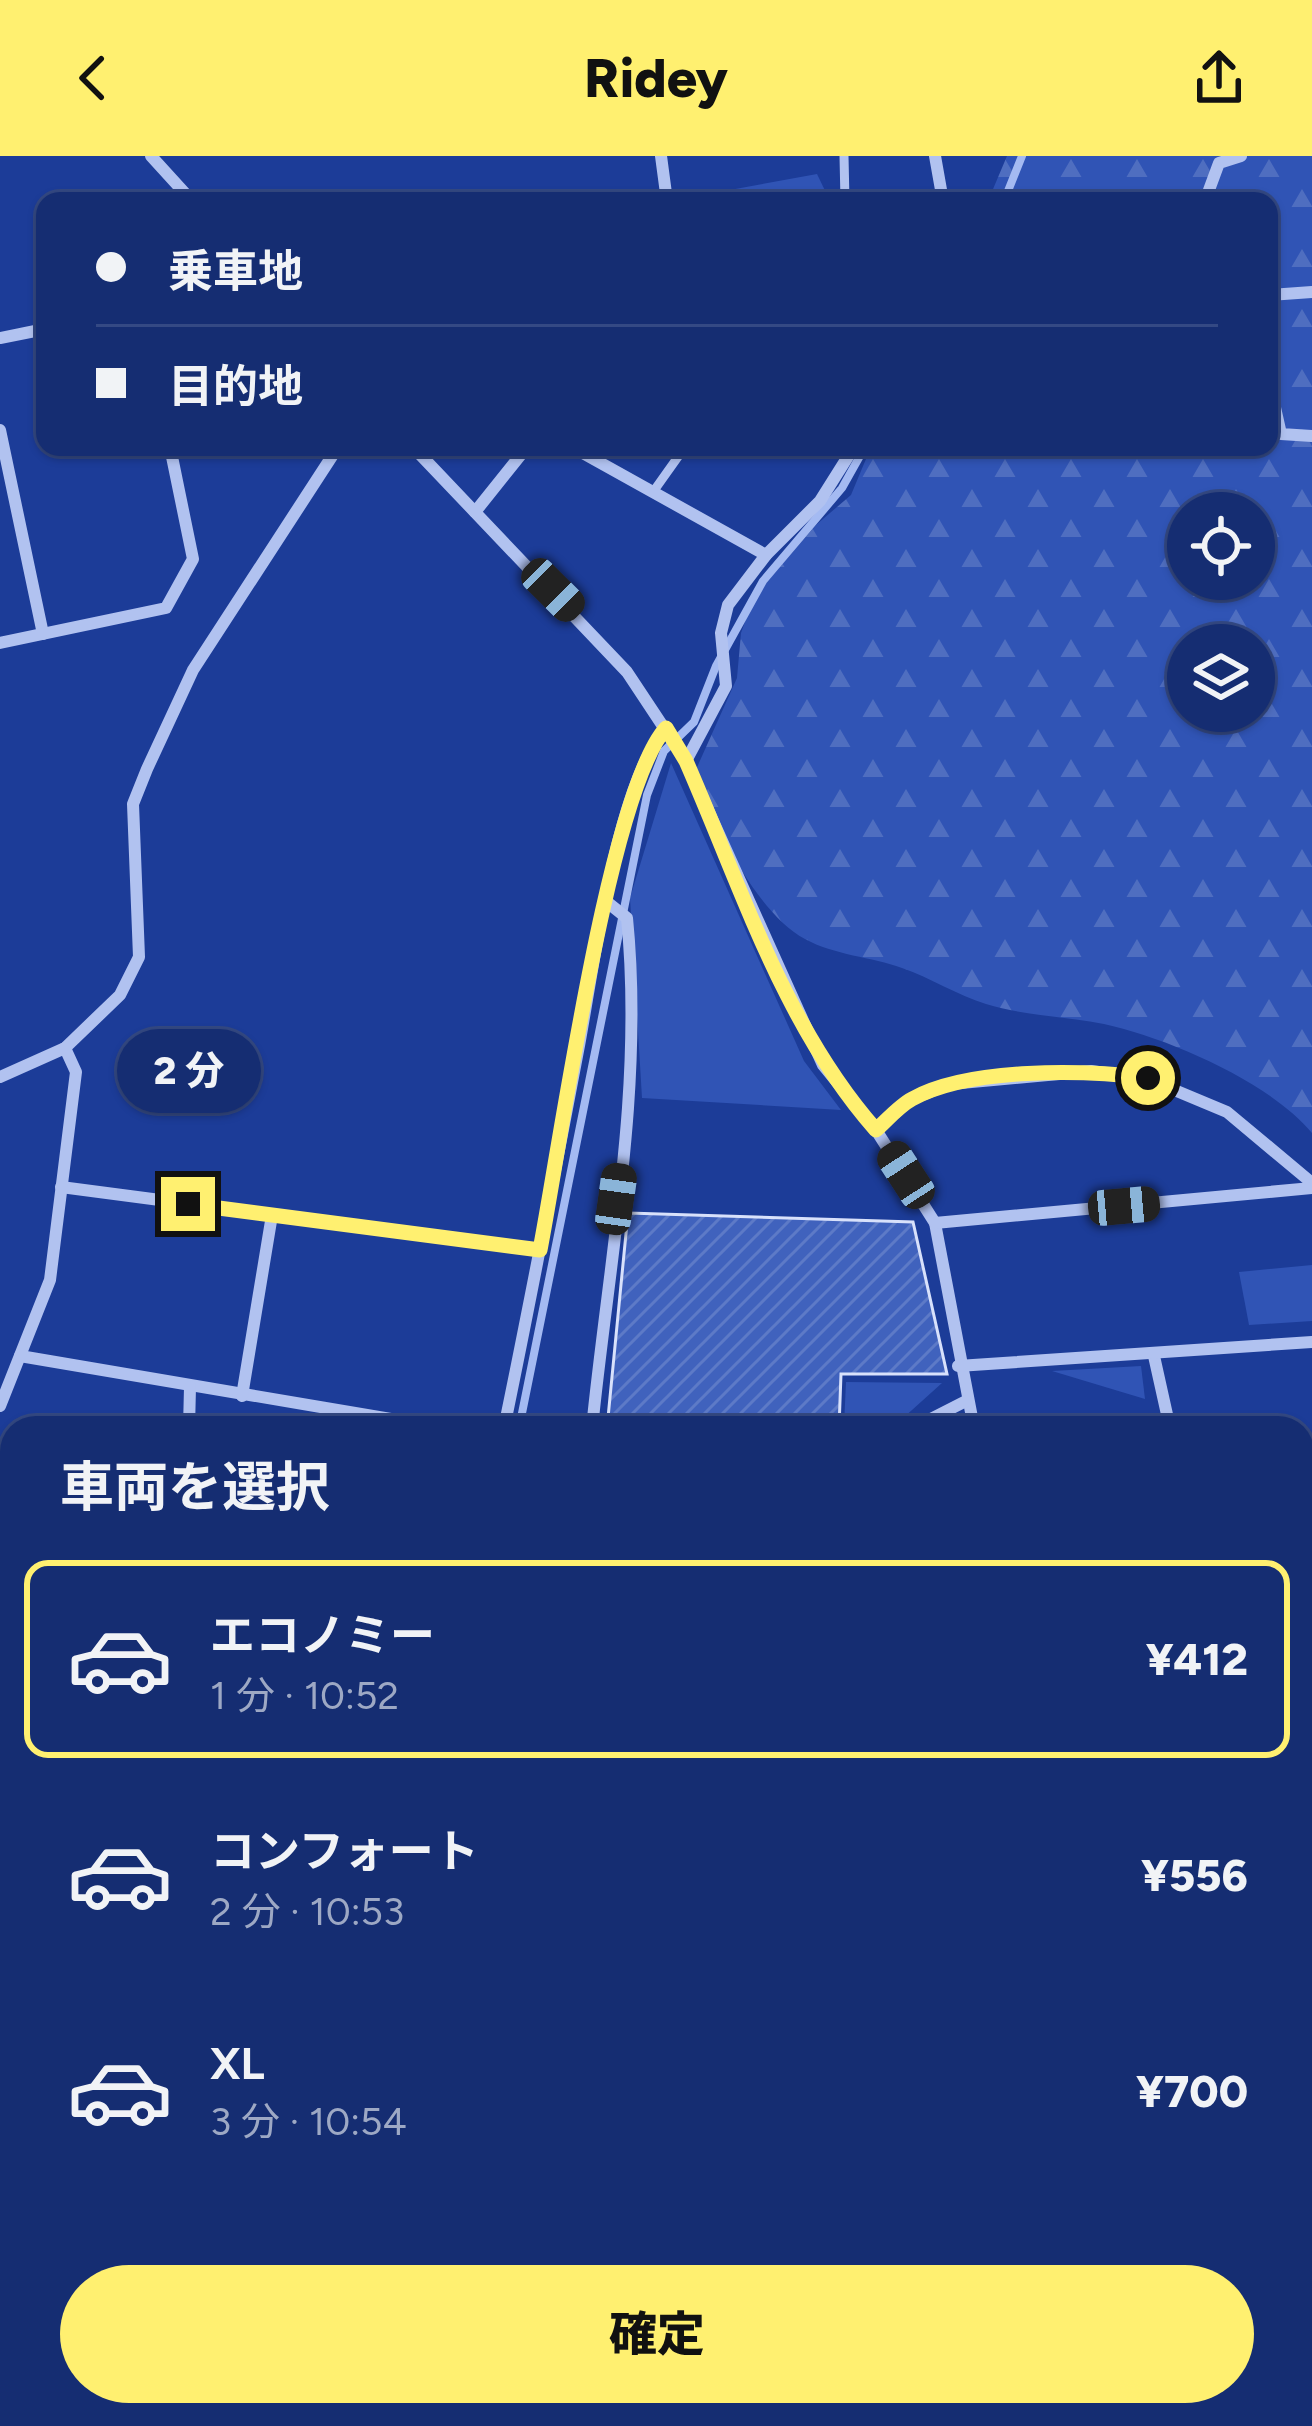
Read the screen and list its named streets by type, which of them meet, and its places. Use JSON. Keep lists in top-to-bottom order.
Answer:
{
  "page": {
    "header": "Ridey",
    "banner": ["乗車地", "目的地"],
    "bubble": "2 分",
    "heading": "車両を選択",
    "list": [
      {
        "name": "エコノミー",
        "note": "1 分 · 10:52",
        "value": "¥412"
      },
      {
        "name": "コンフォート",
        "note": "2 分 · 10:53",
        "value": "¥556"
      },
      {
        "name": "XL",
        "note": "3 分 · 10:54",
        "value": "¥700"
      }
    ],
    "buttons": "確定"
  }
}
